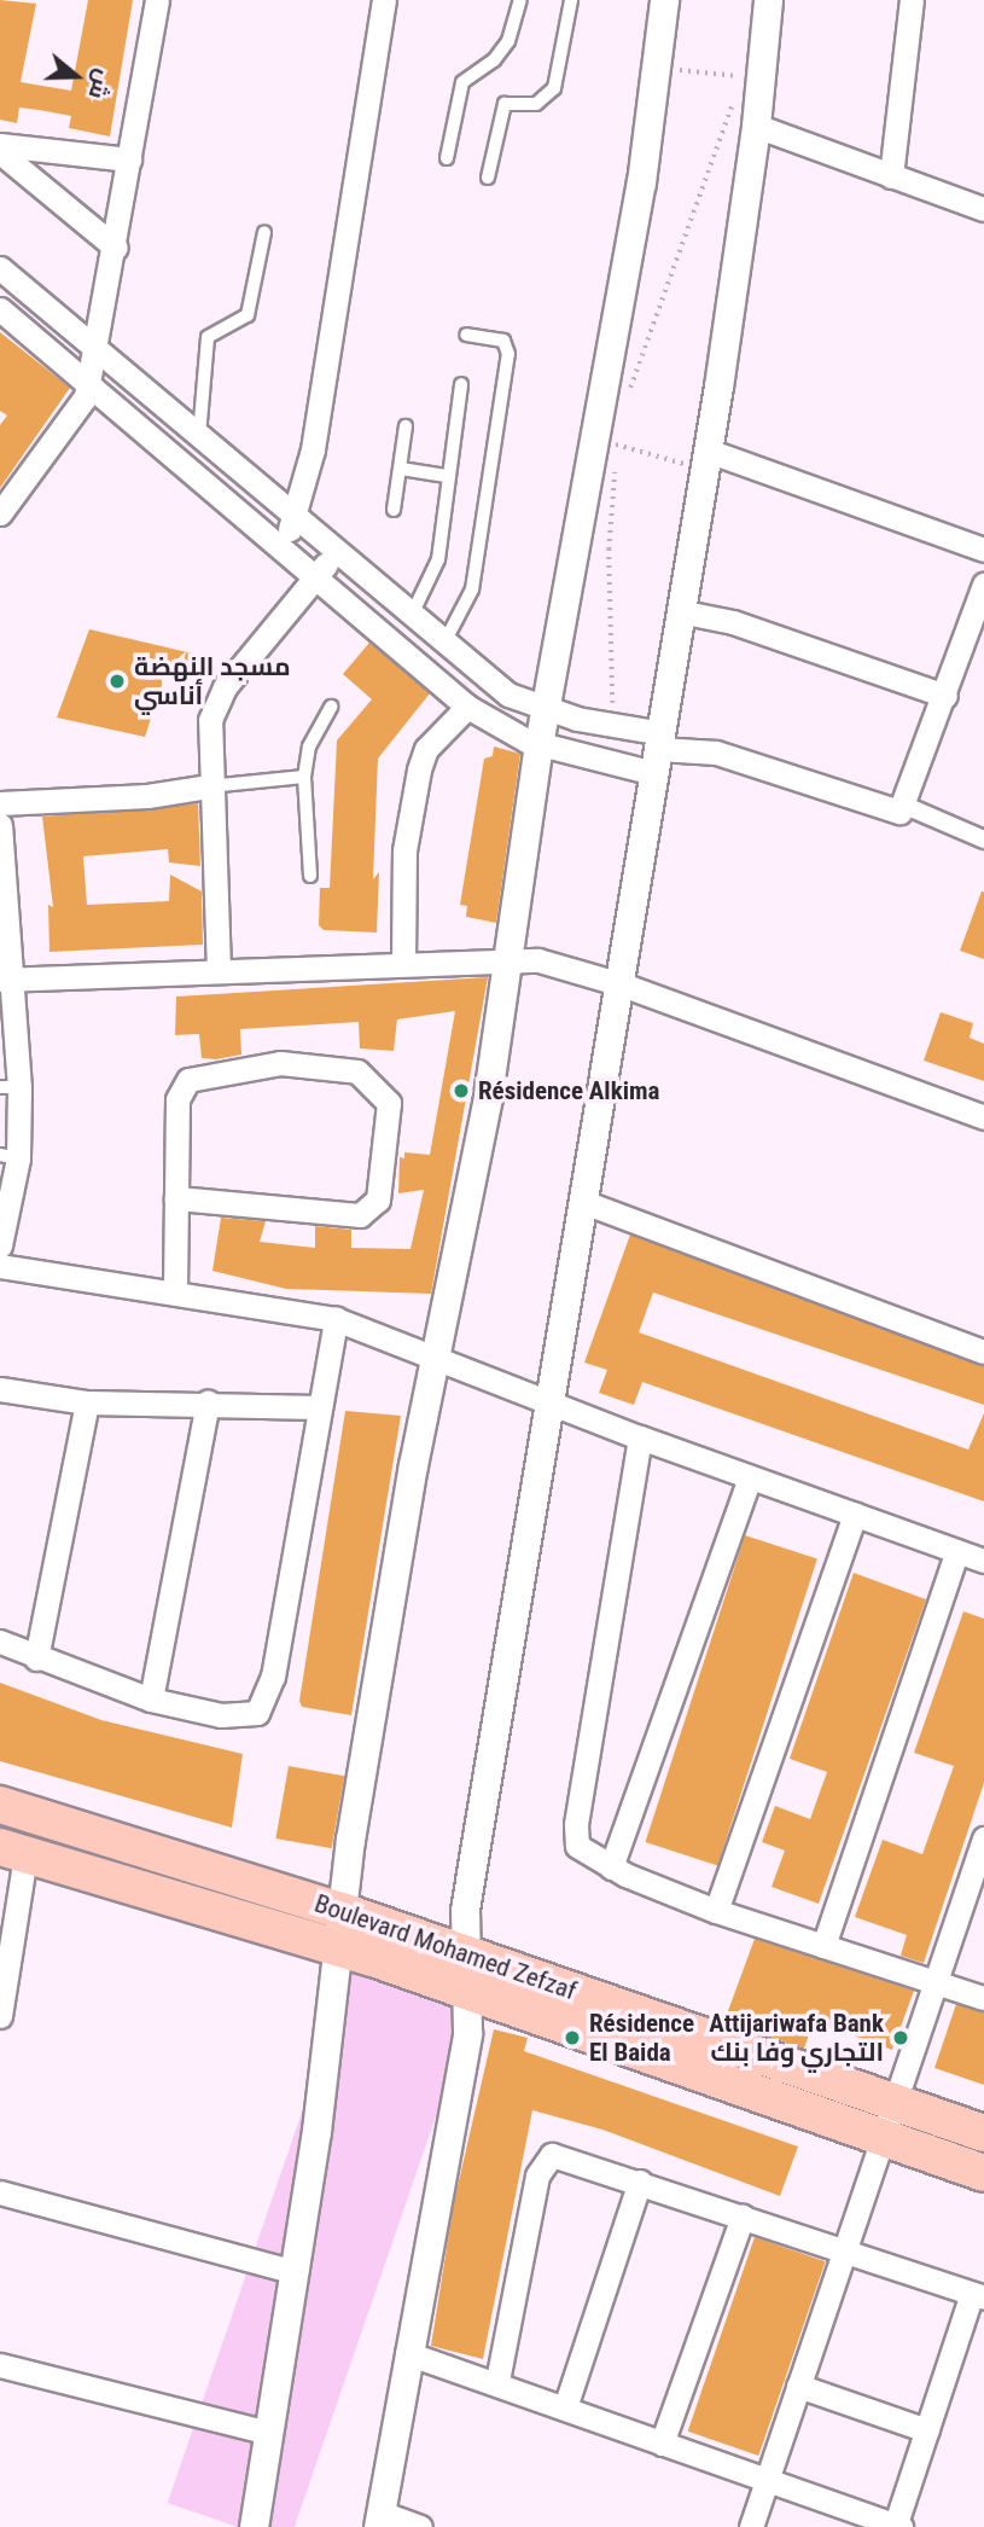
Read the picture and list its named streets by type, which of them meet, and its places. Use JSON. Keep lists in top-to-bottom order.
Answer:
{
  "streets": {
    "main road": ["Boulevard Mohamed Zefzaf"]
  },
  "places": [
    "مسجد النهضة أناسي",
    "Résidence Alkima",
    "Résidence El Baida",
    "Attijariwafa Bank التجاري وفا بنك"
  ],
  "north": "right"
}
